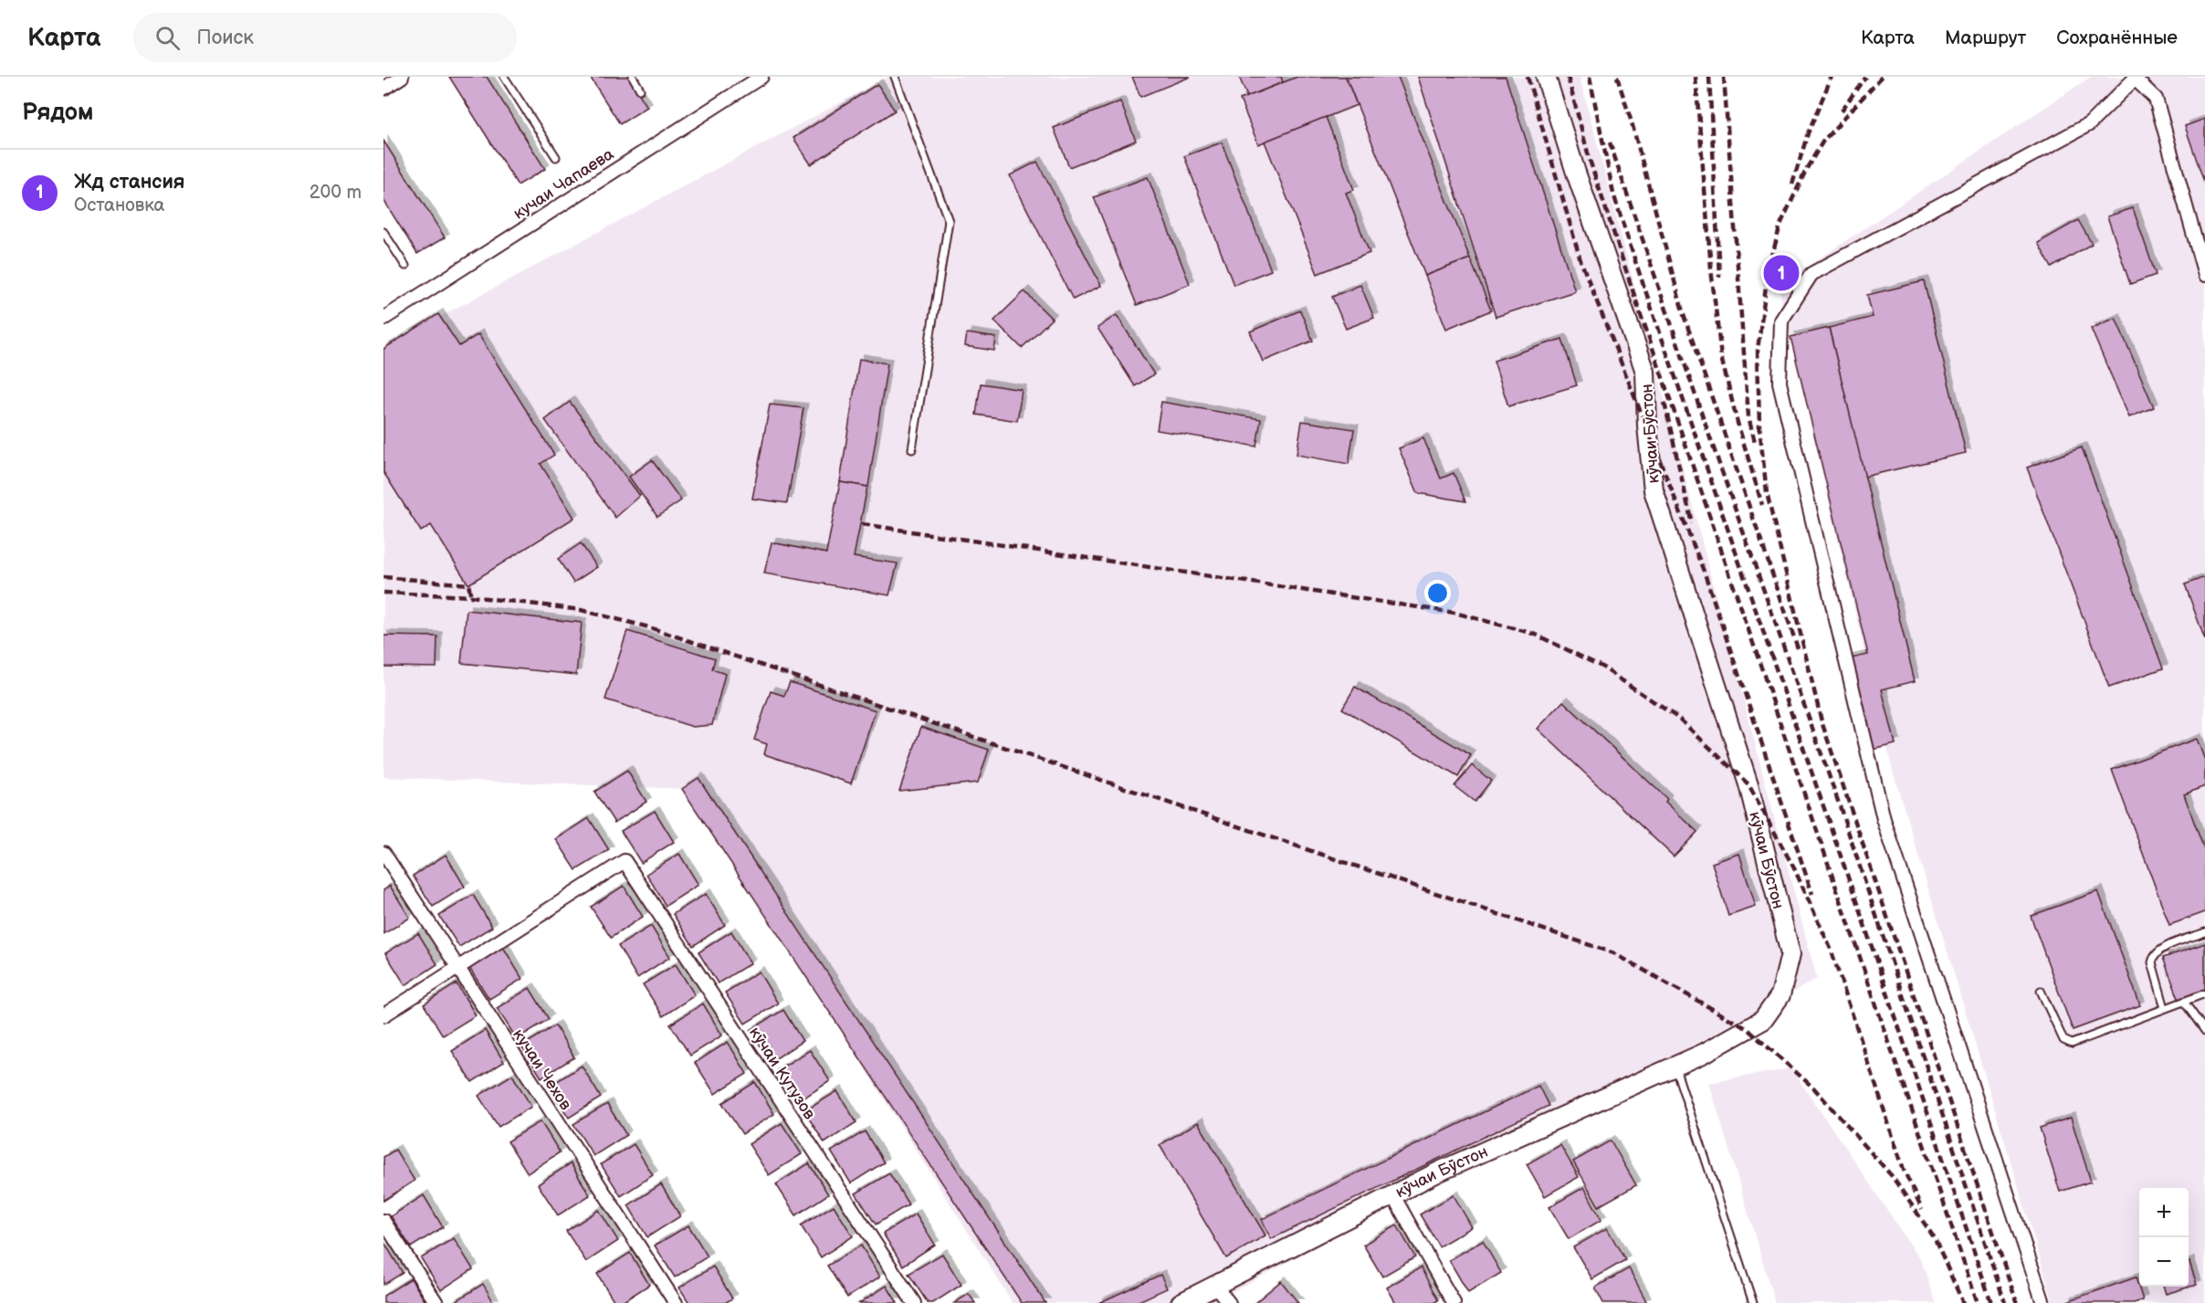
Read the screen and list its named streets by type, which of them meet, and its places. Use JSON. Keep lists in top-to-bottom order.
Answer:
{
  "streets": {
    "main road": ["кӯчаи Бӯстон"],
    "street": ["кучаи Чапаева", "кучаи Чехов", "кӯчаи Кутузов"]
  },
  "crossings": [
    ["кучаи Чехов", "кӯчаи Кутузов"]
  ],
  "page": {
    "header": "Карта",
    "search": "Поиск",
    "nav": ["Карта", "Маршрут", "Сохранённые"],
    "heading": "Рядом",
    "list": [
      {
        "mark": "1",
        "name": "Жд стансия",
        "note": "Остановка",
        "value": "200 m"
      }
    ],
    "pins": "1",
    "map_buttons": ["+", "−"]
  }
}
